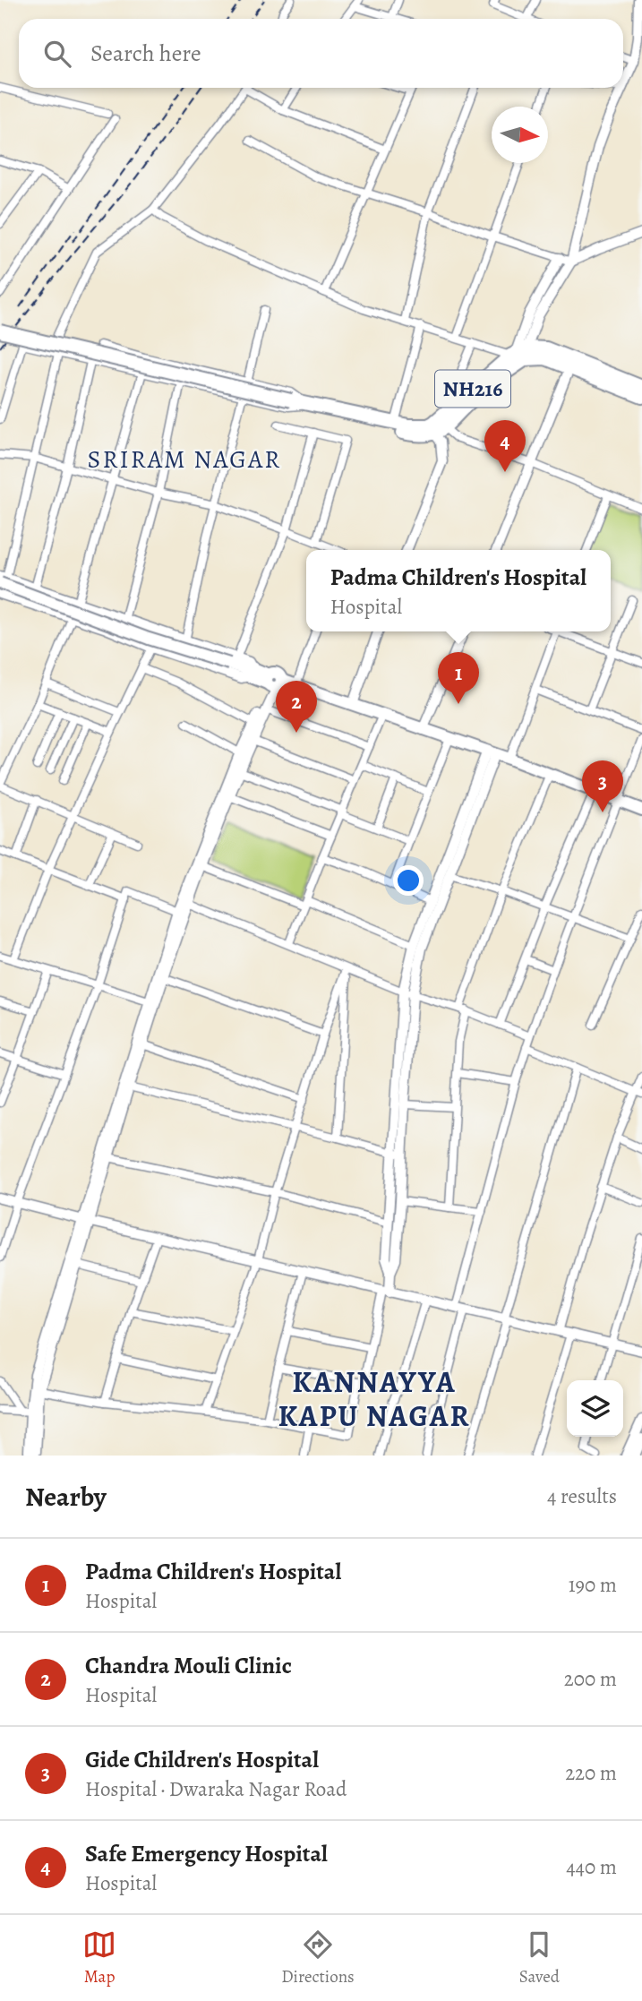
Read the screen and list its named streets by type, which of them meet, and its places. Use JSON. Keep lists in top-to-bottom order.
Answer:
{
  "streets": {
    "highway": ["NH216"]
  },
  "districts": ["SRIRAM NAGAR", "KANNAYYA KAPU NAGAR"],
  "north": "right",
  "page": {
    "search": "Search here",
    "pins": [
      "4",
      "1",
      "2",
      "3"
    ],
    "popup": ["Padma Children's Hospital", "Hospital"],
    "heading": ["Nearby", "4 results"],
    "list": [
      {
        "mark": "1",
        "name": "Padma Children's Hospital",
        "note": "Hospital",
        "value": "190 m"
      },
      {
        "mark": "2",
        "name": "Chandra Mouli Clinic",
        "note": "Hospital",
        "value": "200 m"
      },
      {
        "mark": "3",
        "name": "Gide Children's Hospital",
        "note": "Hospital · Dwaraka Nagar Road",
        "value": "220 m"
      },
      {
        "mark": "4",
        "name": "Safe Emergency Hospital",
        "note": "Hospital",
        "value": "440 m"
      }
    ],
    "nav": ["Map", "Directions", "Saved"]
  }
}
